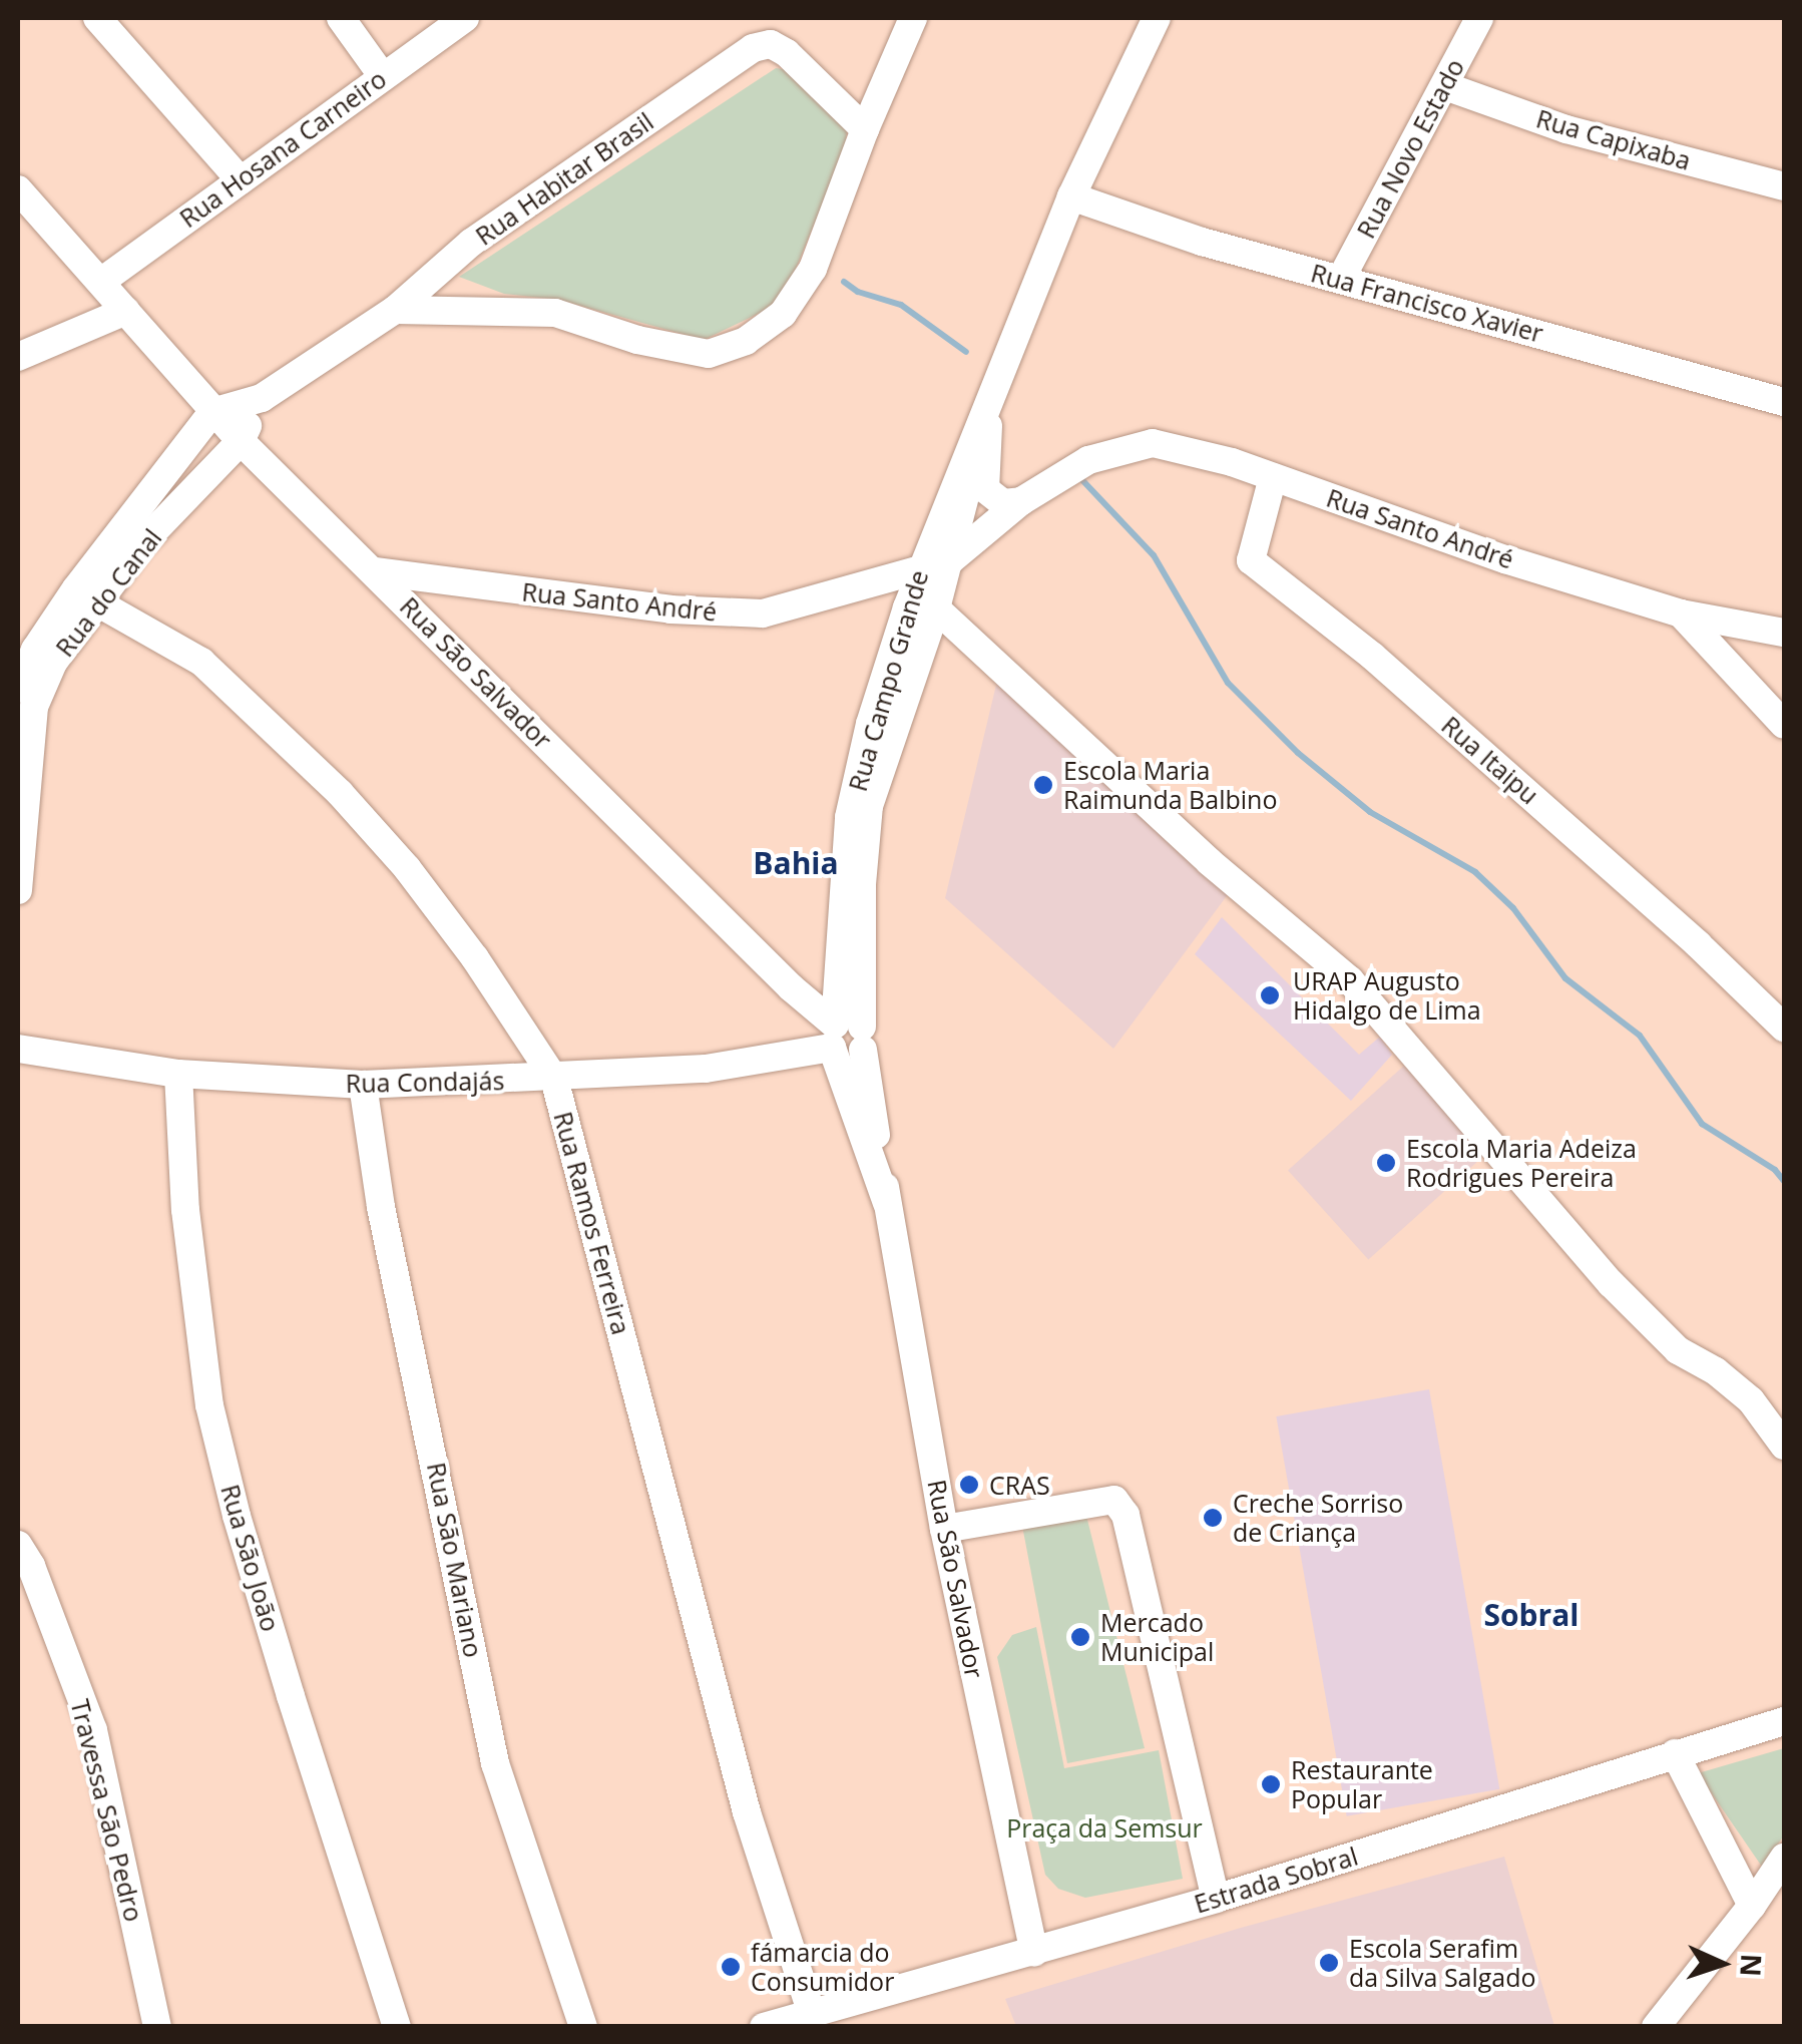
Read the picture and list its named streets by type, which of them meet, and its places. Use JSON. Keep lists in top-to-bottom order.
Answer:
{
  "streets": {
    "street": [
      "Rua Capixaba",
      "Rua Hosana Carneiro",
      "Rua Novo Estado",
      "Rua Habitar Brasil",
      "Rua Francisco Xavier",
      "Rua Santo André",
      "Rua do Canal",
      "Rua São Salvador",
      "Rua Campo Grande",
      "Rua Itaipu",
      "Rua Condajás",
      "Rua Ramos Ferreira",
      "Rua São João",
      "Rua São Mariano",
      "Travessa São Pedro",
      "Estrada Sobral"
    ]
  },
  "crossings": [
    ["Rua Capixaba", "Rua Novo Estado"],
    ["Rua Hosana Carneiro", "Rua São Salvador"],
    ["Rua Novo Estado", "Rua Francisco Xavier"],
    ["Rua Habitar Brasil", "Rua do Canal"],
    ["Rua Habitar Brasil", "Rua São Salvador"],
    ["Rua Francisco Xavier", "Rua Campo Grande"],
    ["Rua Santo André", "Rua São Salvador"],
    ["Rua Santo André", "Rua Campo Grande"],
    ["Rua Santo André", "Rua Itaipu"],
    ["Rua do Canal", "Rua São Salvador"],
    ["Rua do Canal", "Rua Ramos Ferreira"],
    ["Rua São Salvador", "Rua Campo Grande"],
    ["Rua São Salvador", "Rua Condajás"],
    ["Rua São Salvador", "Estrada Sobral"],
    ["Rua Campo Grande", "Rua Condajás"],
    ["Rua Condajás", "Rua Ramos Ferreira"],
    ["Rua Condajás", "Rua São João"],
    ["Rua Condajás", "Rua São Mariano"],
    ["Rua Ramos Ferreira", "Estrada Sobral"]
  ],
  "districts": ["Bahia", "Sobral"],
  "parks": ["Praça da Semsur"],
  "places": [
    "Escola Maria Raimunda Balbino",
    "URAP Augusto Hidalgo de Lima",
    "Escola Maria Adeiza Rodrigues Pereira",
    "CRAS",
    "Creche Sorriso de Criança",
    "Mercado Municipal",
    "Restaurante Popular",
    "Escola Serafim da Silva Salgado",
    "fámarcia do Consumidor"
  ],
  "north": "right"
}
